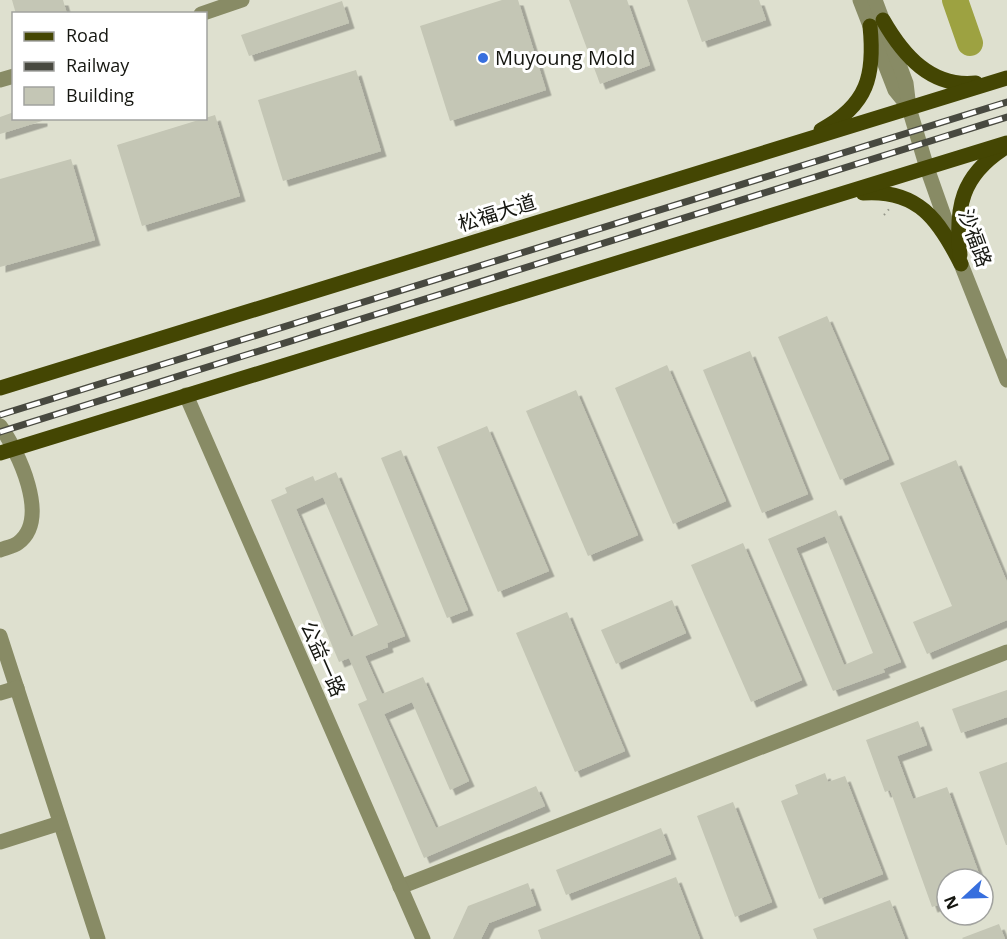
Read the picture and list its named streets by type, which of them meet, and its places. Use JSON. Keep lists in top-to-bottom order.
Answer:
{
  "streets": {
    "main road": ["松福大道"],
    "street": ["沙福路", "公益一路"]
  },
  "crossings": [
    ["松福大道", "沙福路"]
  ],
  "places": ["Muyoung Mold"],
  "legend": ["Road", "Railway", "Building"],
  "north": "left"
}
